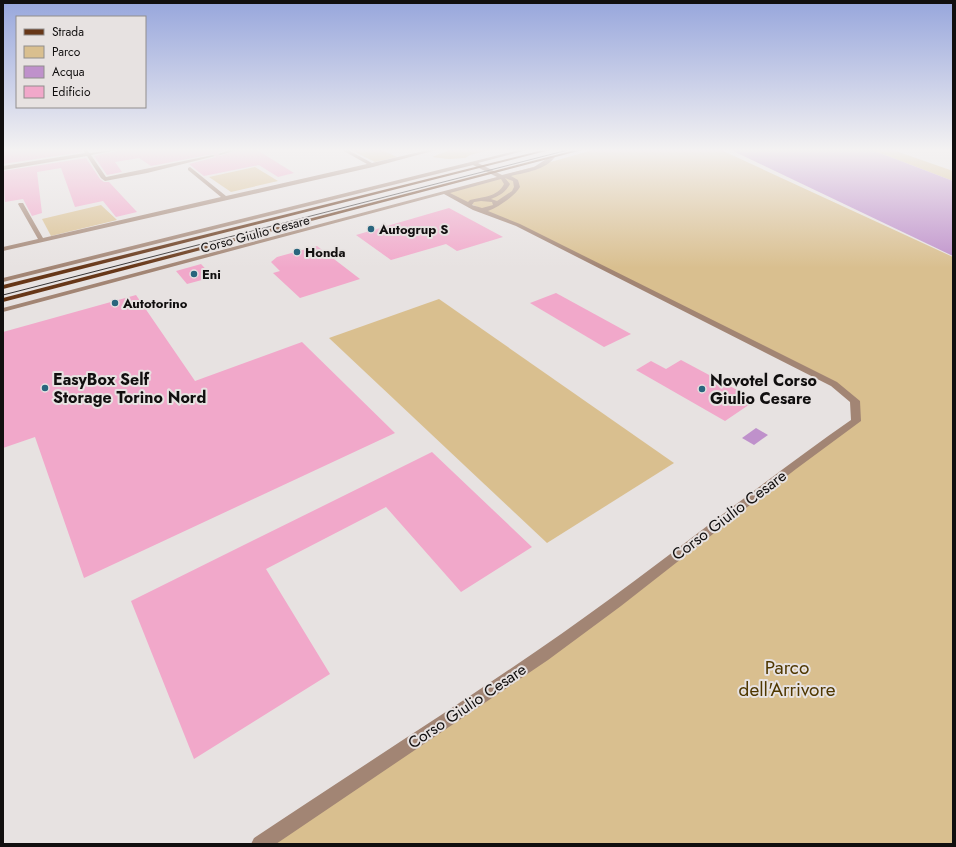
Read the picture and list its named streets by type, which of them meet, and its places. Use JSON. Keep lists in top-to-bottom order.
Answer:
{
  "streets": {
    "main road": ["Corso Giulio Cesare"]
  },
  "parks": ["Parco dell'Arrivore"],
  "places": [
    "Autogrup S",
    "Honda",
    "Eni",
    "Autotorino",
    "EasyBox Self Storage Torino Nord",
    "Novotel Corso Giulio Cesare"
  ],
  "legend": [
    "Strada",
    "Parco",
    "Acqua",
    "Edificio"
  ]
}
